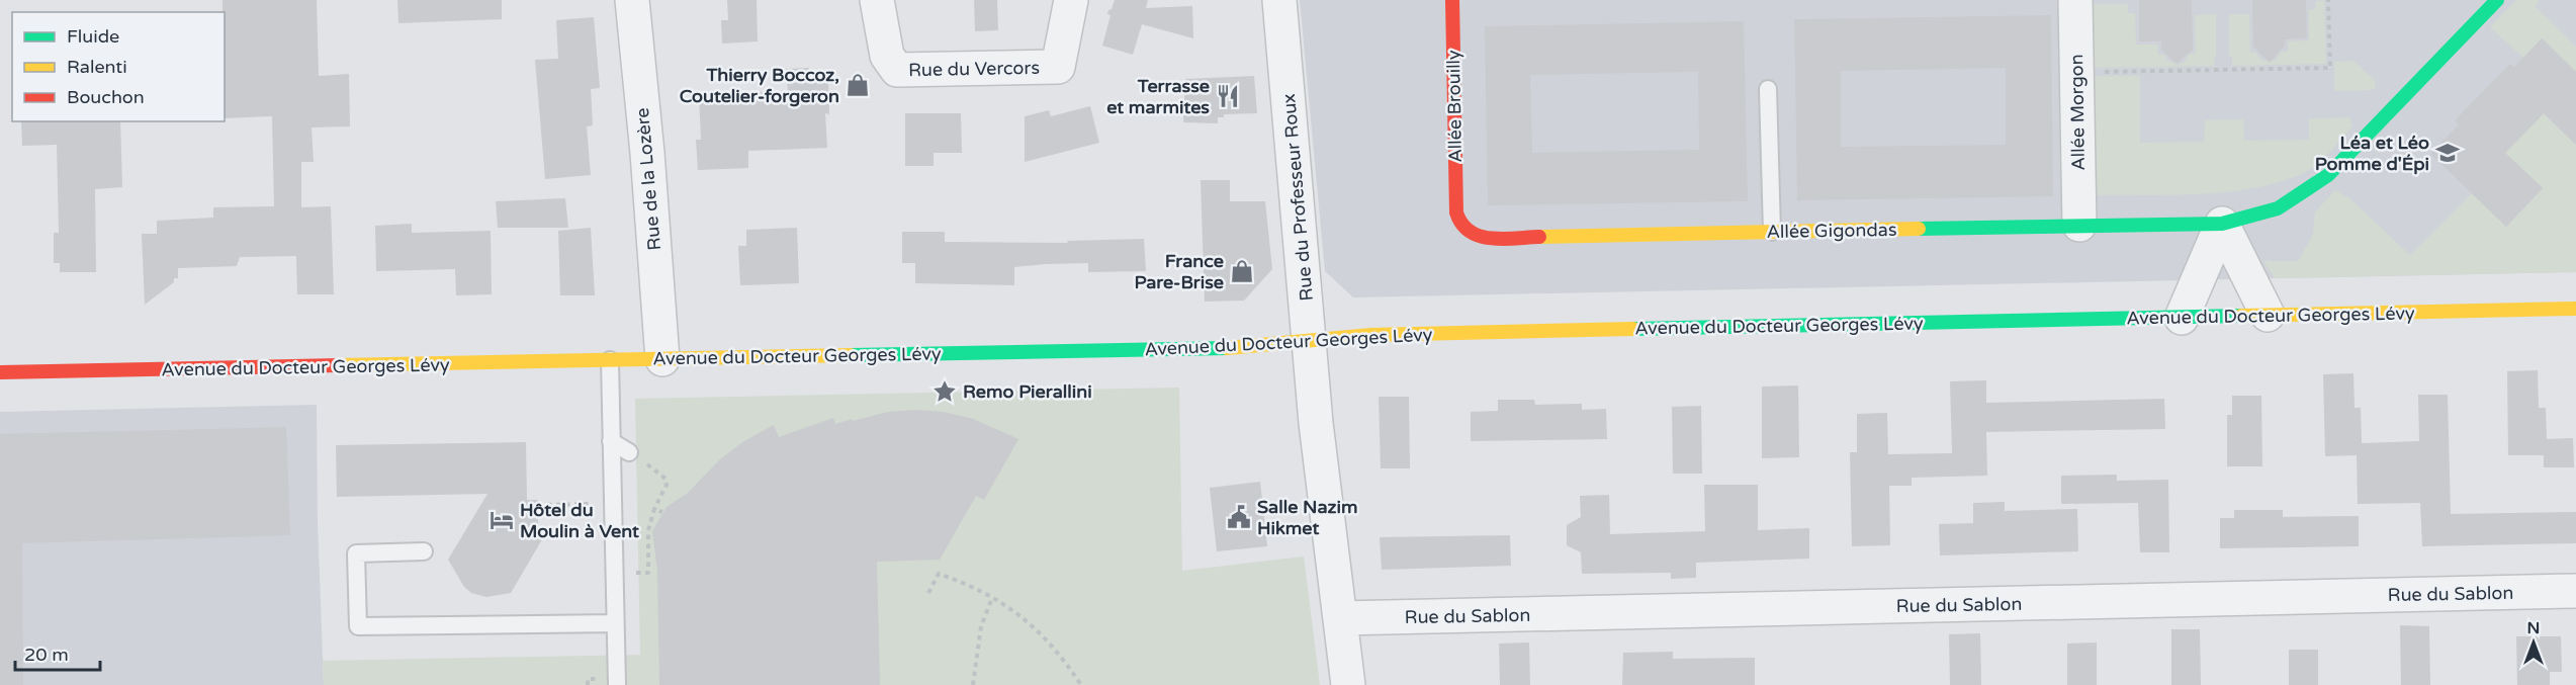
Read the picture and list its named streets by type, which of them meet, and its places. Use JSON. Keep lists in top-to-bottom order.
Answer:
{
  "streets": {
    "street": [
      "Rue du Vercors",
      "Allée Brouilly",
      "Allée Morgon",
      "Rue de la Lozère",
      "Rue du Professeur Roux",
      "Allée Gigondas",
      "Avenue du Docteur Georges Lévy",
      "Rue du Sablon"
    ]
  },
  "crossings": [
    ["Allée Brouilly", "Allée Gigondas"],
    ["Allée Morgon", "Allée Gigondas"],
    ["Rue de la Lozère", "Avenue du Docteur Georges Lévy"],
    ["Rue du Professeur Roux", "Avenue du Docteur Georges Lévy"],
    ["Rue du Professeur Roux", "Rue du Sablon"]
  ],
  "places": {
    "shop": ["Thierry Boccoz, Coutelier-forgeron", "France Pare-Brise"],
    "restaurant": ["Terrasse et marmites"],
    "school or university": ["Léa et Léo Pomme d'Épi"],
    "place": ["Remo Pierallini"],
    "public building": ["Salle Nazim Hikmet"],
    "hotel": ["Hôtel du Moulin à Vent"]
  },
  "legend": ["Fluide", "Ralenti", "Bouchon"],
  "scale_bar": "20 m",
  "north": "top"
}
